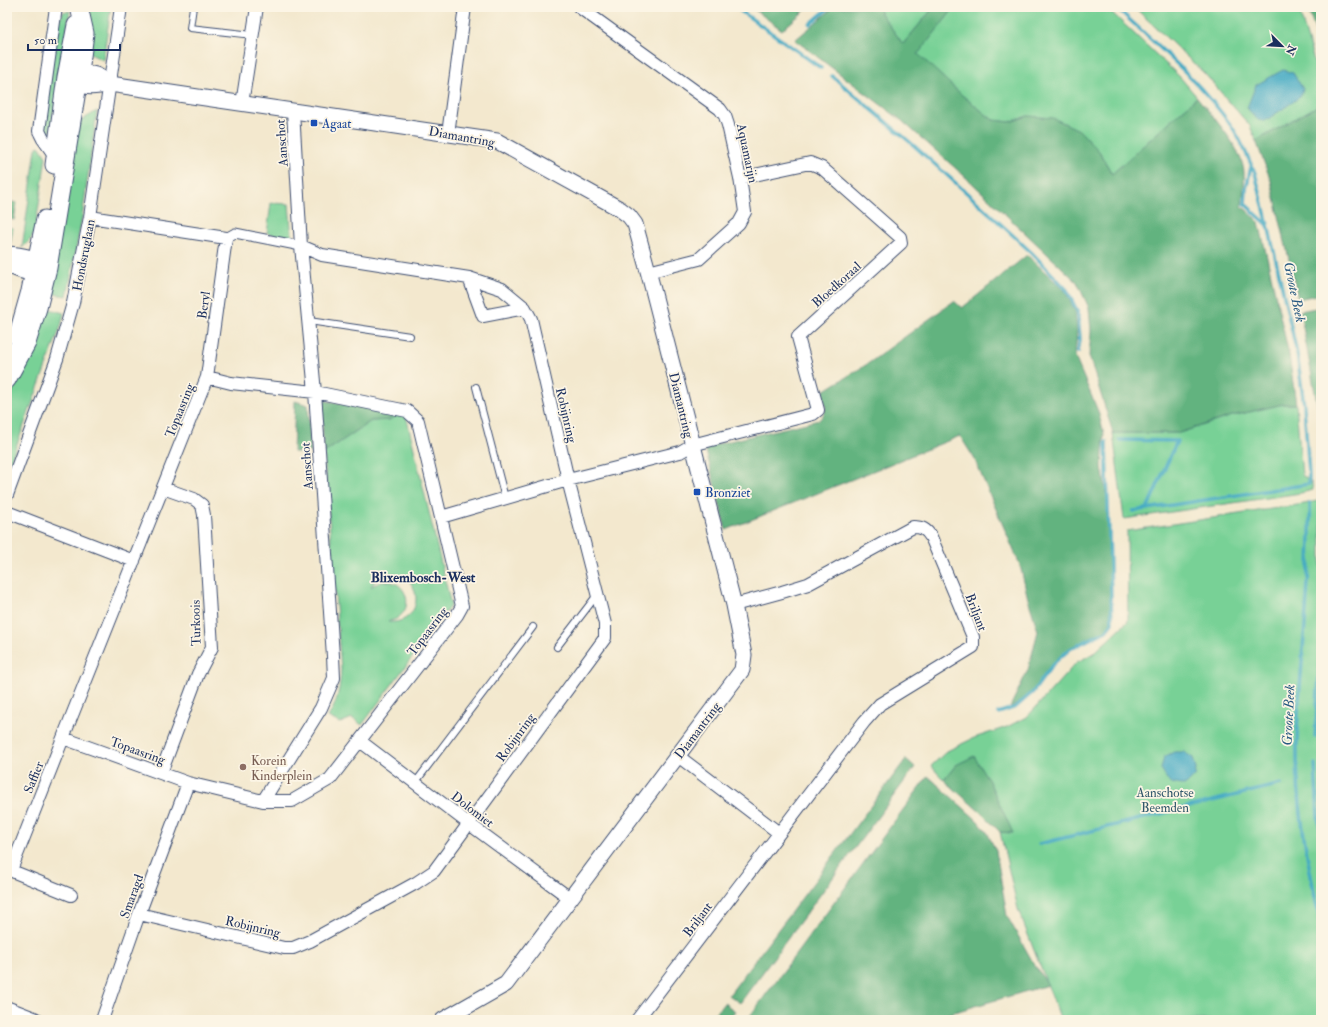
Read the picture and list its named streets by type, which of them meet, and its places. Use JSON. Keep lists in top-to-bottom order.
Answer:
{
  "streets": {
    "street": [
      "Diamantring",
      "Aanschot",
      "Aquamarijn",
      "Hondsruglaan",
      "Bloedkoraal",
      "Beryl",
      "Topaasring",
      "Robijnring",
      "Briljant",
      "Turkoois",
      "Saffier",
      "Dolomiet",
      "Smaragd"
    ]
  },
  "crossings": [
    ["Diamantring", "Aanschot"],
    ["Diamantring", "Aquamarijn"],
    ["Diamantring", "Hondsruglaan"],
    ["Diamantring", "Bloedkoraal"],
    ["Diamantring", "Briljant"],
    ["Diamantring", "Dolomiet"],
    ["Aanschot", "Topaasring"],
    ["Aanschot", "Robijnring"],
    ["Aquamarijn", "Bloedkoraal"],
    ["Beryl", "Topaasring"],
    ["Topaasring", "Turkoois"],
    ["Topaasring", "Saffier"],
    ["Topaasring", "Dolomiet"],
    ["Topaasring", "Smaragd"],
    ["Robijnring", "Dolomiet"],
    ["Robijnring", "Smaragd"]
  ],
  "districts": ["Blixembosch-West"],
  "water": ["Groote Beek"],
  "parks": ["Aanschotse Beemden"],
  "places": {
    "transit": ["Agaat", "Bronziet"],
    "other": ["Korein Kinderplein"]
  },
  "scale_bar": "50 m",
  "north": "bottom right"
}
